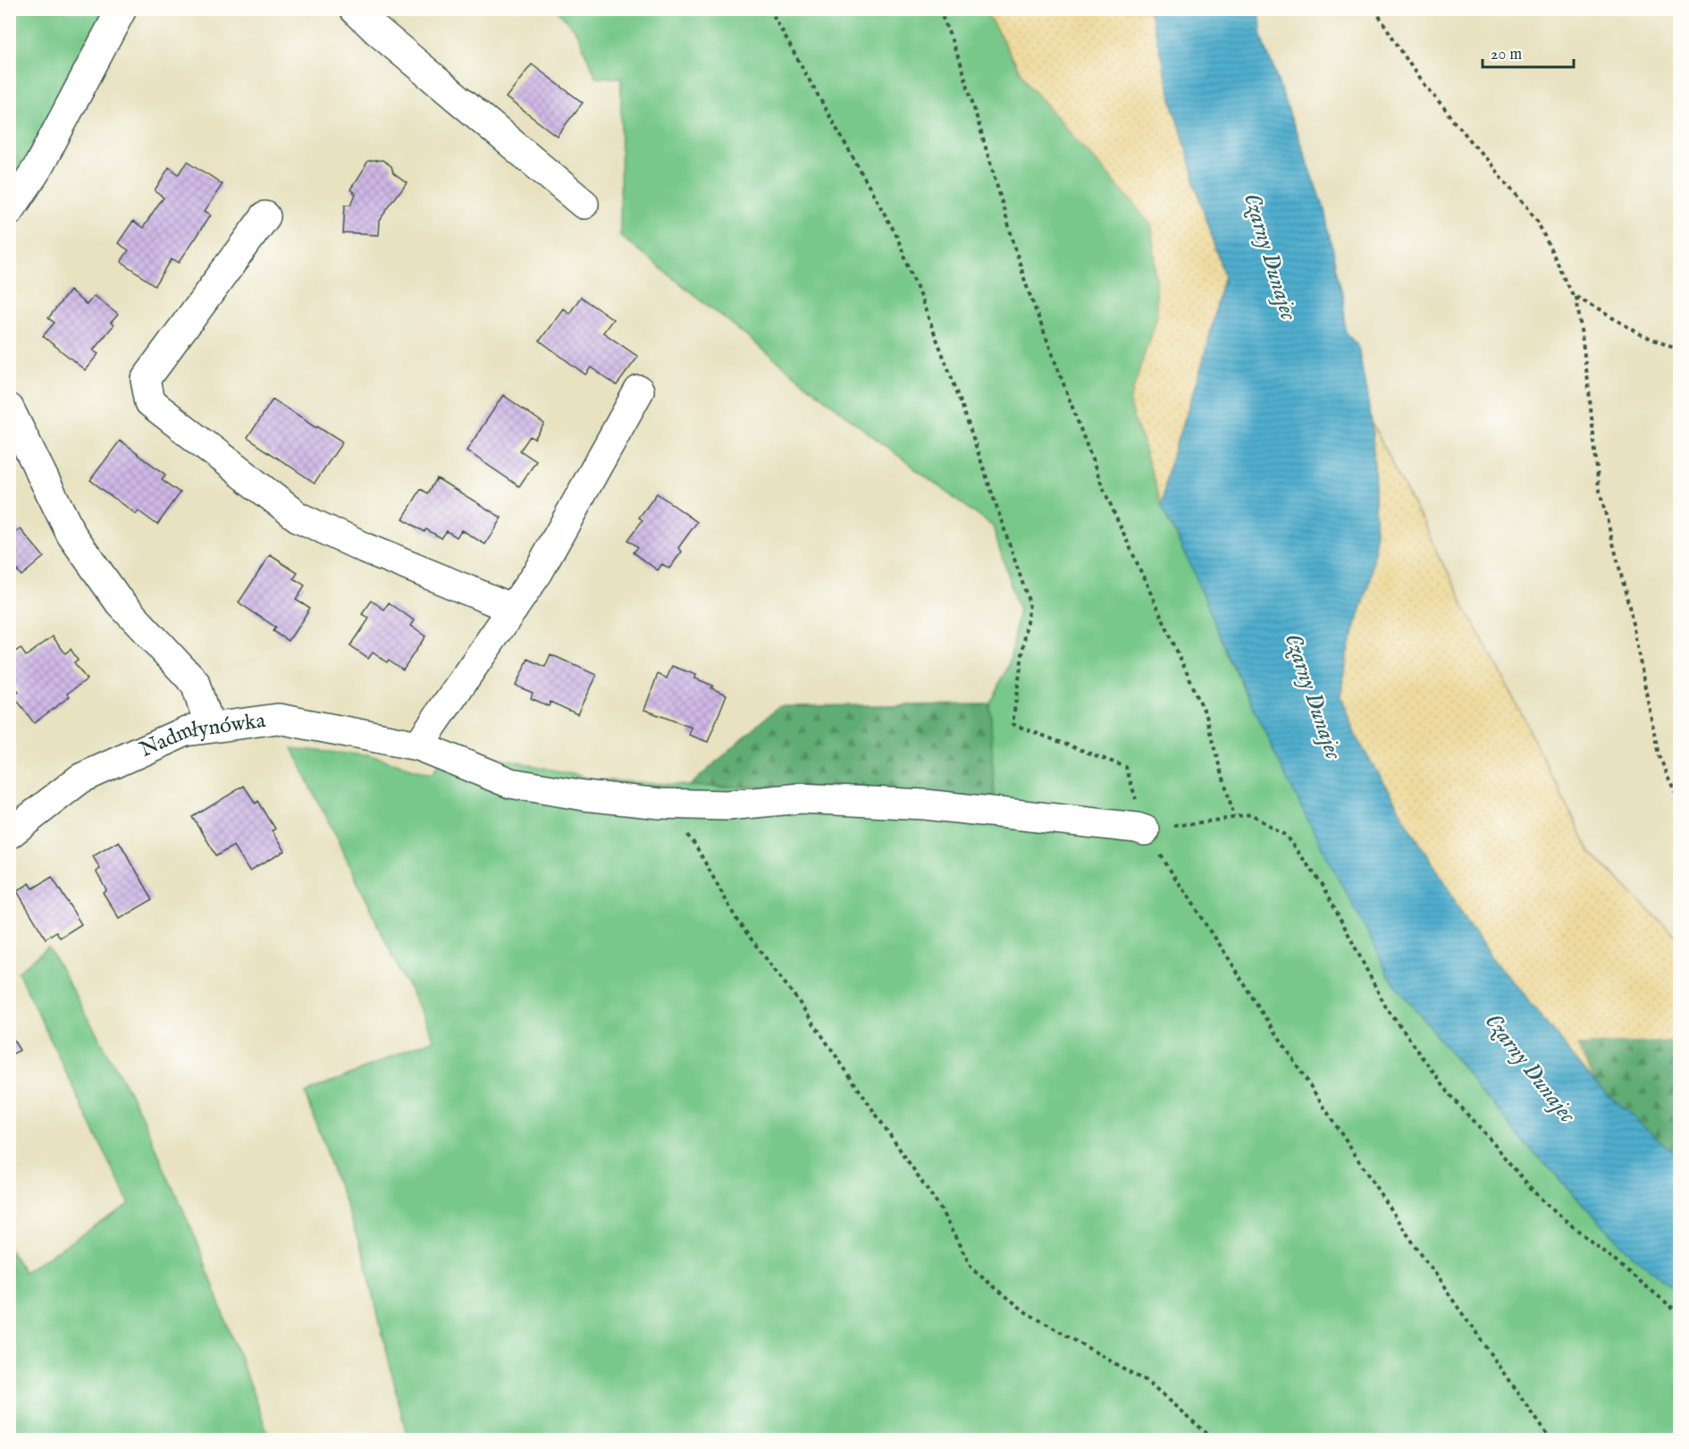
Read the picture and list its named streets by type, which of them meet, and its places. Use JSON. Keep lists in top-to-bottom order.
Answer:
{
  "streets": {
    "street": ["Nadmłynówka"]
  },
  "water": ["Czarny Dunajec"],
  "scale_bar": "20 m"
}
